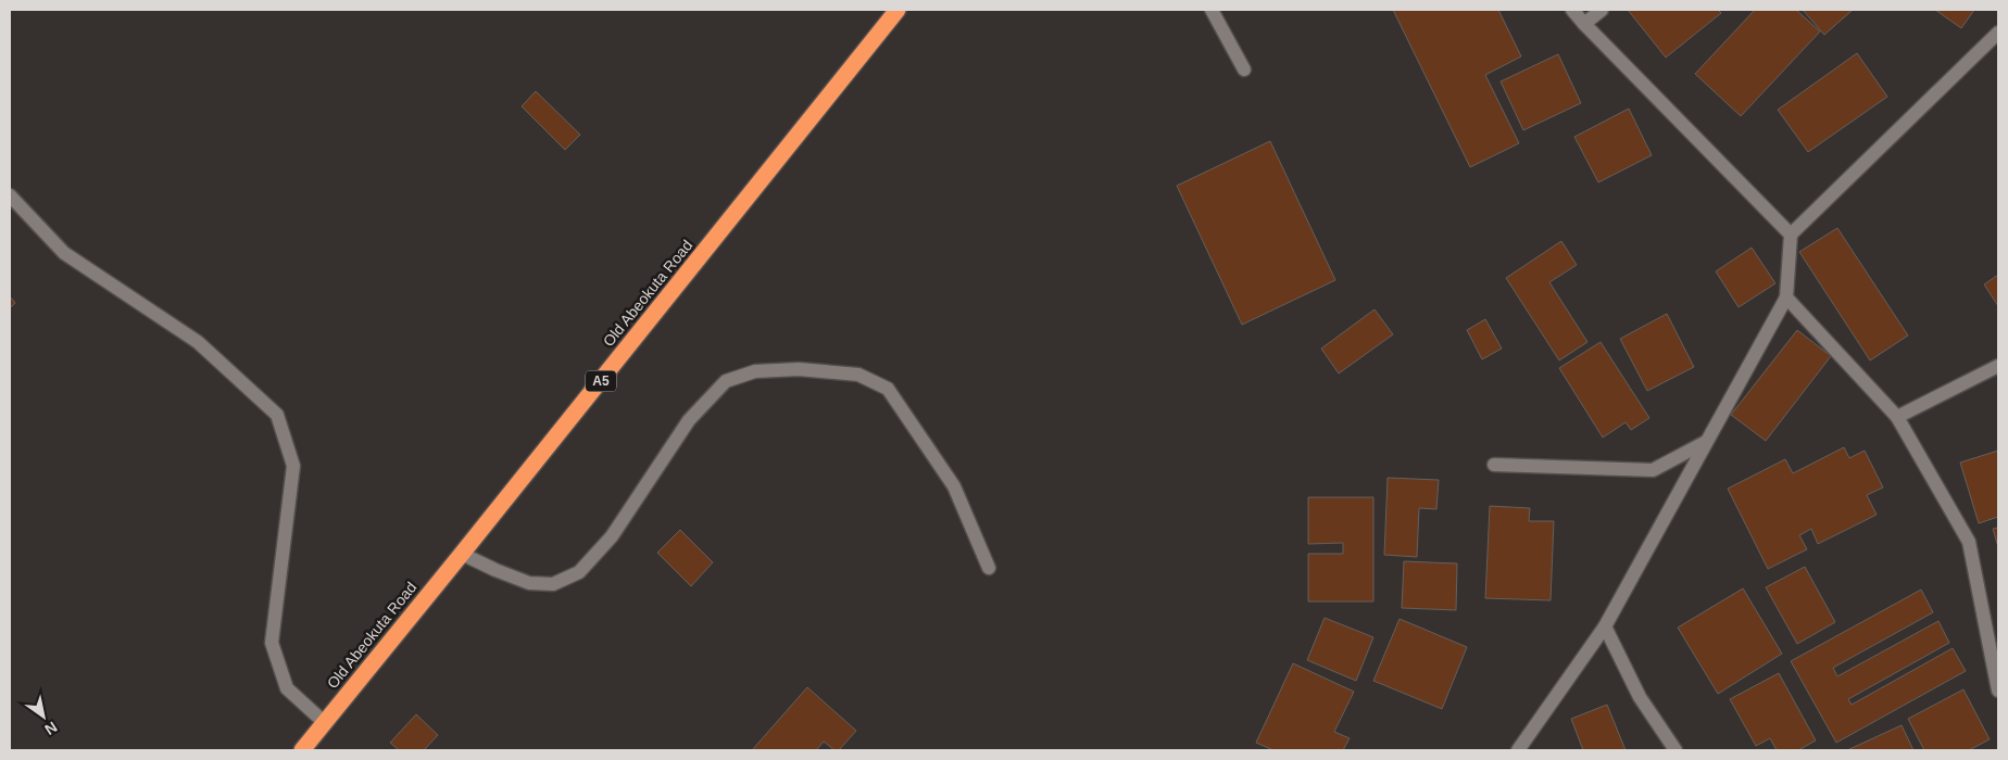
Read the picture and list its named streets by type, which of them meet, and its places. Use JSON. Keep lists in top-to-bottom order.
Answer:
{
  "streets": {
    "highway": ["Old Abeokuta Road", "A5"]
  },
  "north": "bottom right"
}
